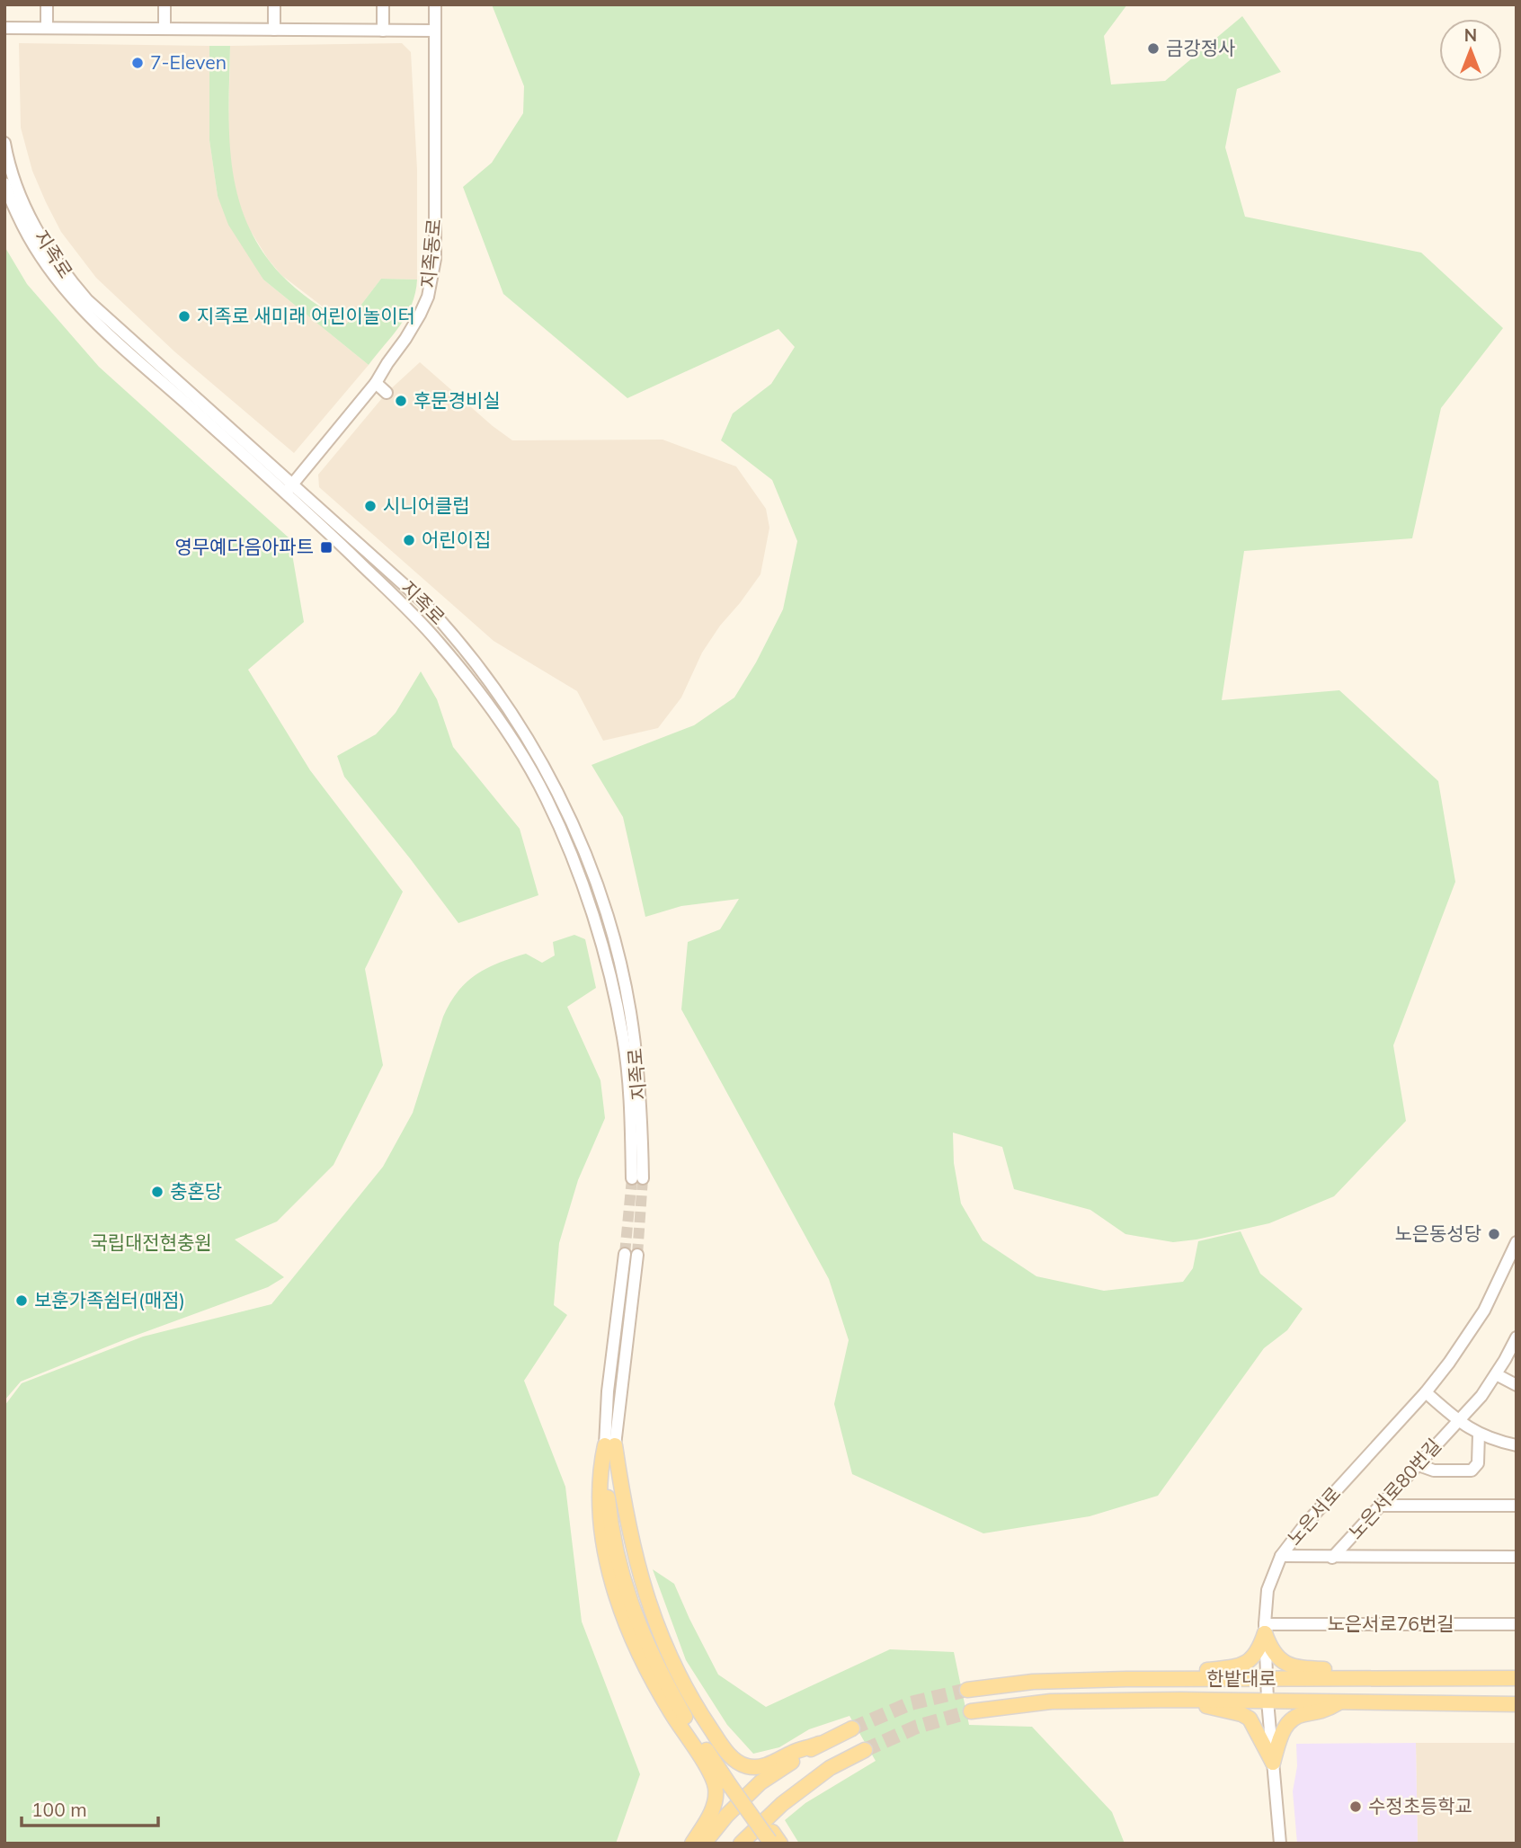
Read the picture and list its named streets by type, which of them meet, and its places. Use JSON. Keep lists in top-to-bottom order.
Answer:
{
  "streets": {
    "main road": ["한밭대로"],
    "street": [
      "지족동로",
      "지족로",
      "노은서로80번길",
      "노은서로",
      "노은서로76번길"
    ]
  },
  "crossings": [
    ["지족동로", "지족로"],
    ["노은서로80번길", "노은서로"],
    ["노은서로", "노은서로76번길"],
    ["노은서로", "한밭대로"]
  ],
  "parks": ["국립대전현충원"],
  "places": {
    "other": [
      "금강정사",
      "7-Eleven",
      "지족로 새미래 어린이놀이터",
      "후문경비실",
      "시니어클럽",
      "어린이집",
      "충혼당",
      "노은동성당",
      "보훈가족쉼터(매점)",
      "수정초등학교"
    ],
    "transit": ["영무예다음아파트"]
  },
  "scale_bar": "100 m",
  "north": "top"
}
